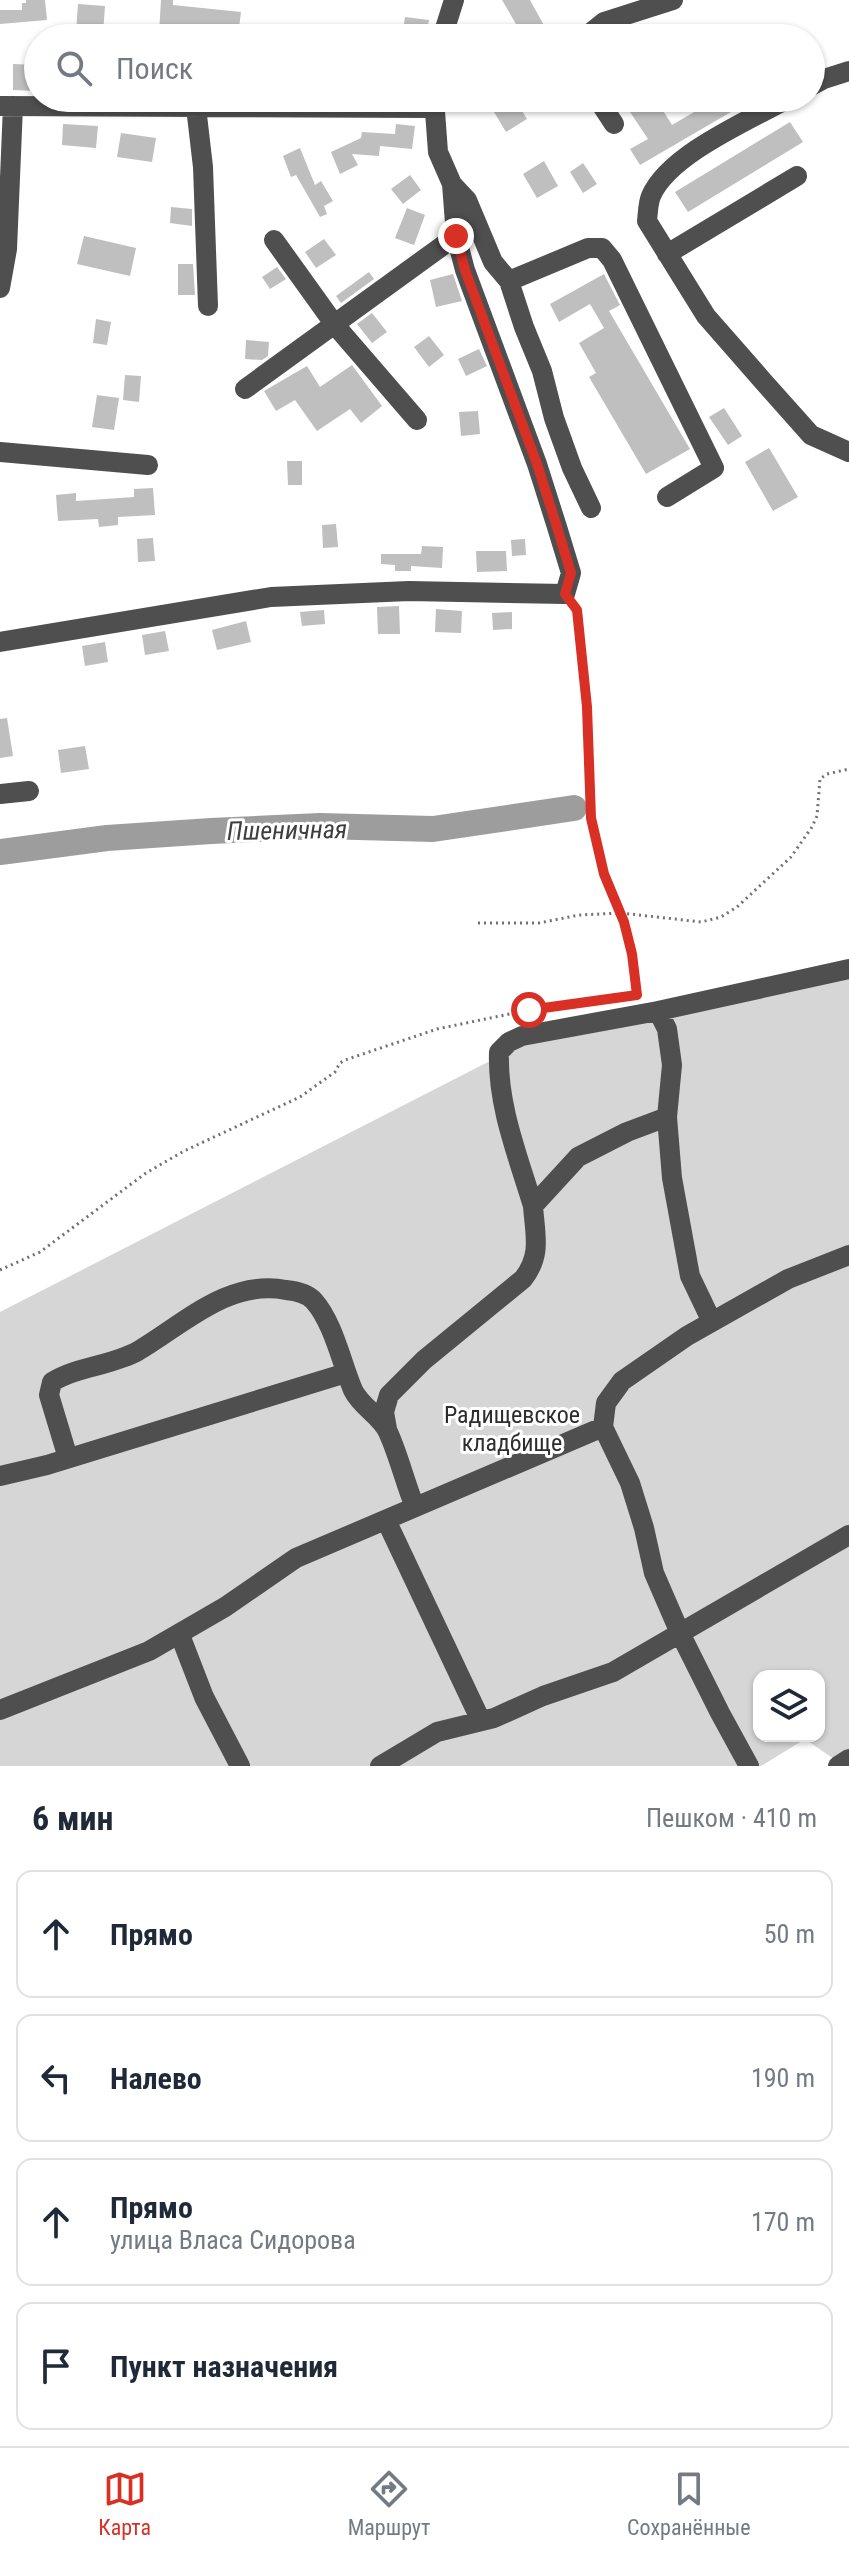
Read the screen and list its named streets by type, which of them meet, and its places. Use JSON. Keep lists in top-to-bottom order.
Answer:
{
  "water": ["Пшеничная"],
  "parks": ["Радищевское кладбище"],
  "page": {
    "search": "Поиск",
    "heading": ["6 мин", "Пешком · 410 m"],
    "list": [
      ["Прямо", "50 m"],
      ["Налево", "190 m"],
      ["Прямо", "улица Власа Сидорова", "170 m"],
      "Пункт назначения"
    ],
    "nav": ["Карта", "Маршрут", "Сохранённые"]
  }
}
